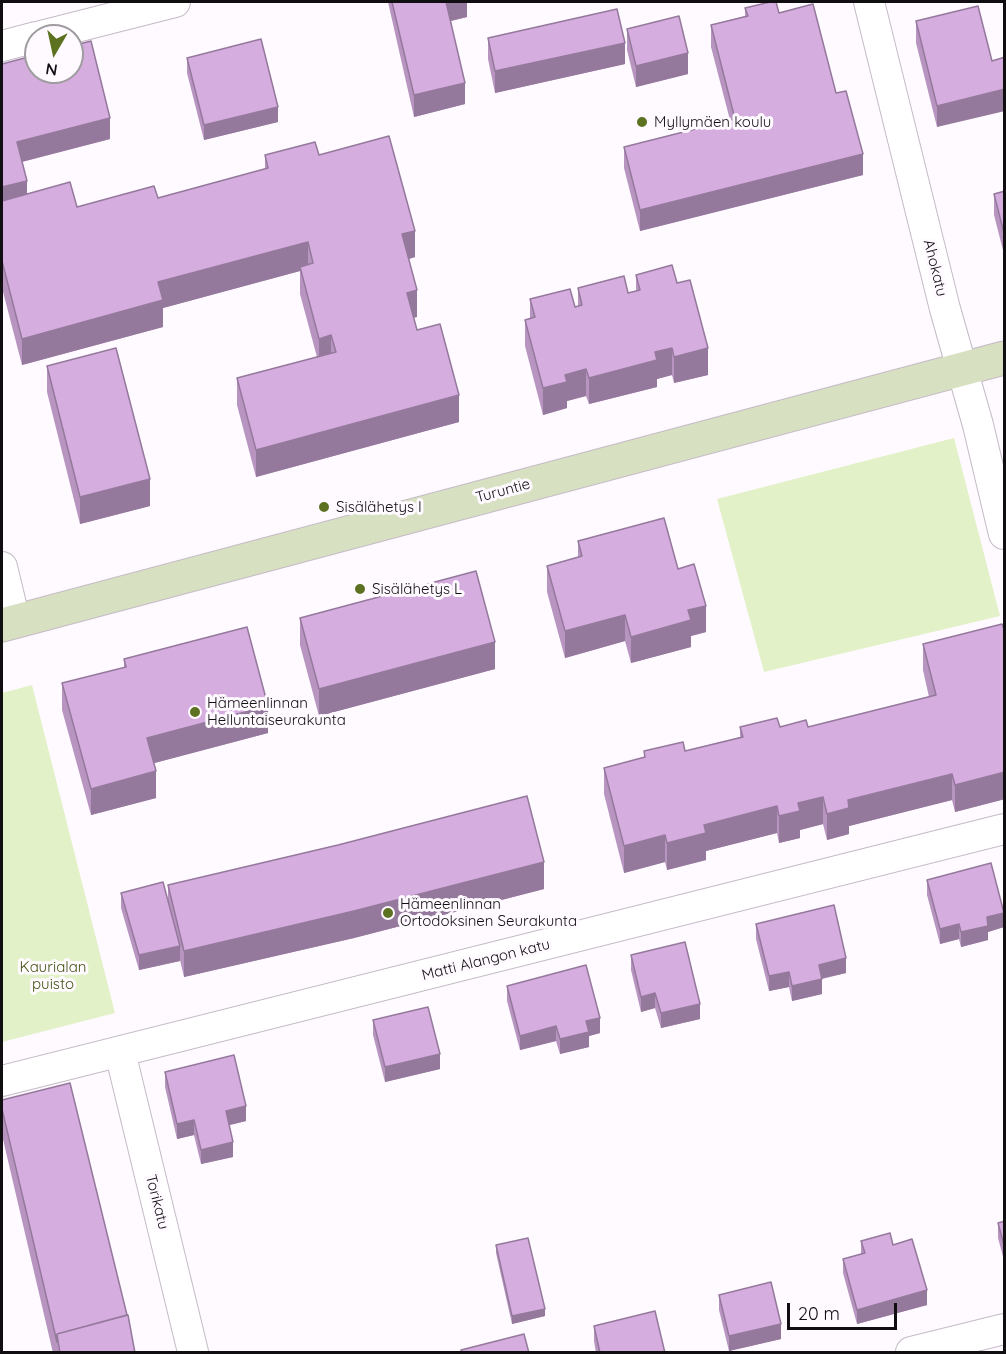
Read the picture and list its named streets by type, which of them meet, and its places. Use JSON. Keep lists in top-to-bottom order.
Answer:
{
  "streets": {
    "main road": ["Turuntie"],
    "street": ["Ahokatu", "Matti Alangon katu", "Torikatu"]
  },
  "crossings": [
    ["Ahokatu", "Turuntie"],
    ["Matti Alangon katu", "Torikatu"]
  ],
  "parks": ["Kaurialan puisto"],
  "places": [
    "Myllymäen koulu",
    "Sisälähetys I",
    "Sisälähetys L",
    "Hämeenlinnan Helluntaiseurakunta",
    "Hämeenlinnan Ortodoksinen Seurakunta"
  ],
  "scale_bar": "20 m",
  "north": "bottom"
}
